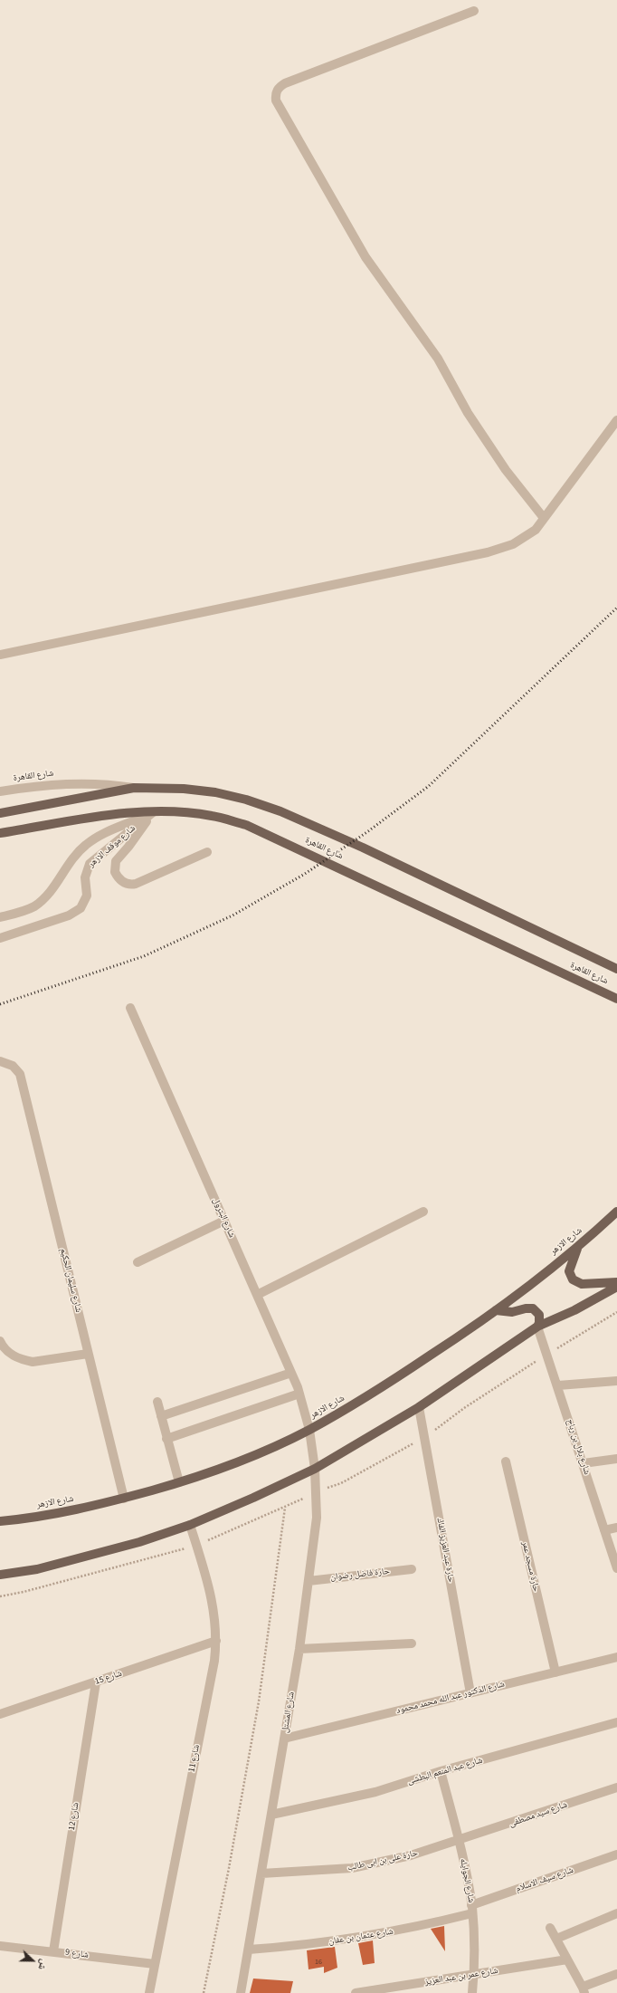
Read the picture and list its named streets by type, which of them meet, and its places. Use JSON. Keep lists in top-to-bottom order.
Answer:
{
  "streets": {
    "main road": ["شارع القاهرة", "شارع الازهر"],
    "street": [
      "شارع موقف الازهر",
      "شارع البترول",
      "شارع سليمان الحكيم",
      "شارع بلال بن رباح",
      "حارة عبد العزيز الفاك",
      "حارة مسجد عمر",
      "حارة فاضل رضوان",
      "شارع 15",
      "شارع الدكتور عبد الله محمد محمود",
      "شارع المشتل",
      "شارع 11",
      "شارع عبد المنعم البطشى",
      "شارع سيد مصطفى",
      "شارع 12",
      "حارة على بن ابى طالب",
      "شارع سيف الاسلام",
      "شارع الجوايله",
      "شارع عثمان بن عفان",
      "شارع 9",
      "شارع عمر بن عبد العزيز"
    ]
  },
  "crossings": [
    ["شارع القاهرة", "شارع موقف الازهر"],
    ["شارع البترول", "شارع الازهر"],
    ["شارع البترول", "شارع المشتل"],
    ["شارع الازهر", "شارع سليمان الحكيم"],
    ["شارع الازهر", "شارع المشتل"],
    ["حارة عبد العزيز الفاك", "شارع الدكتور عبد الله محمد محمود"],
    ["حارة مسجد عمر", "شارع الدكتور عبد الله محمد محمود"],
    ["حارة فاضل رضوان", "شارع المشتل"],
    ["شارع 15", "شارع 11"],
    ["شارع 15", "شارع 12"],
    ["شارع الدكتور عبد الله محمد محمود", "شارع المشتل"],
    ["شارع المشتل", "شارع عبد المنعم البطشى"],
    ["شارع المشتل", "حارة على بن ابى طالب"],
    ["شارع المشتل", "شارع عثمان بن عفان"],
    ["شارع 11", "شارع 9"],
    ["شارع عبد المنعم البطشى", "شارع الجوايله"],
    ["شارع سيد مصطفى", "حارة على بن ابى طالب"],
    ["شارع سيد مصطفى", "شارع الجوايله"],
    ["شارع 12", "شارع 9"],
    ["حارة على بن ابى طالب", "شارع الجوايله"],
    ["شارع سيف الاسلام", "شارع الجوايله"],
    ["شارع سيف الاسلام", "شارع عثمان بن عفان"],
    ["شارع الجوايله", "شارع عثمان بن عفان"],
    ["شارع الجوايله", "شارع عمر بن عبد العزيز"]
  ],
  "house_numbers": ["16"],
  "north": "right"
}
